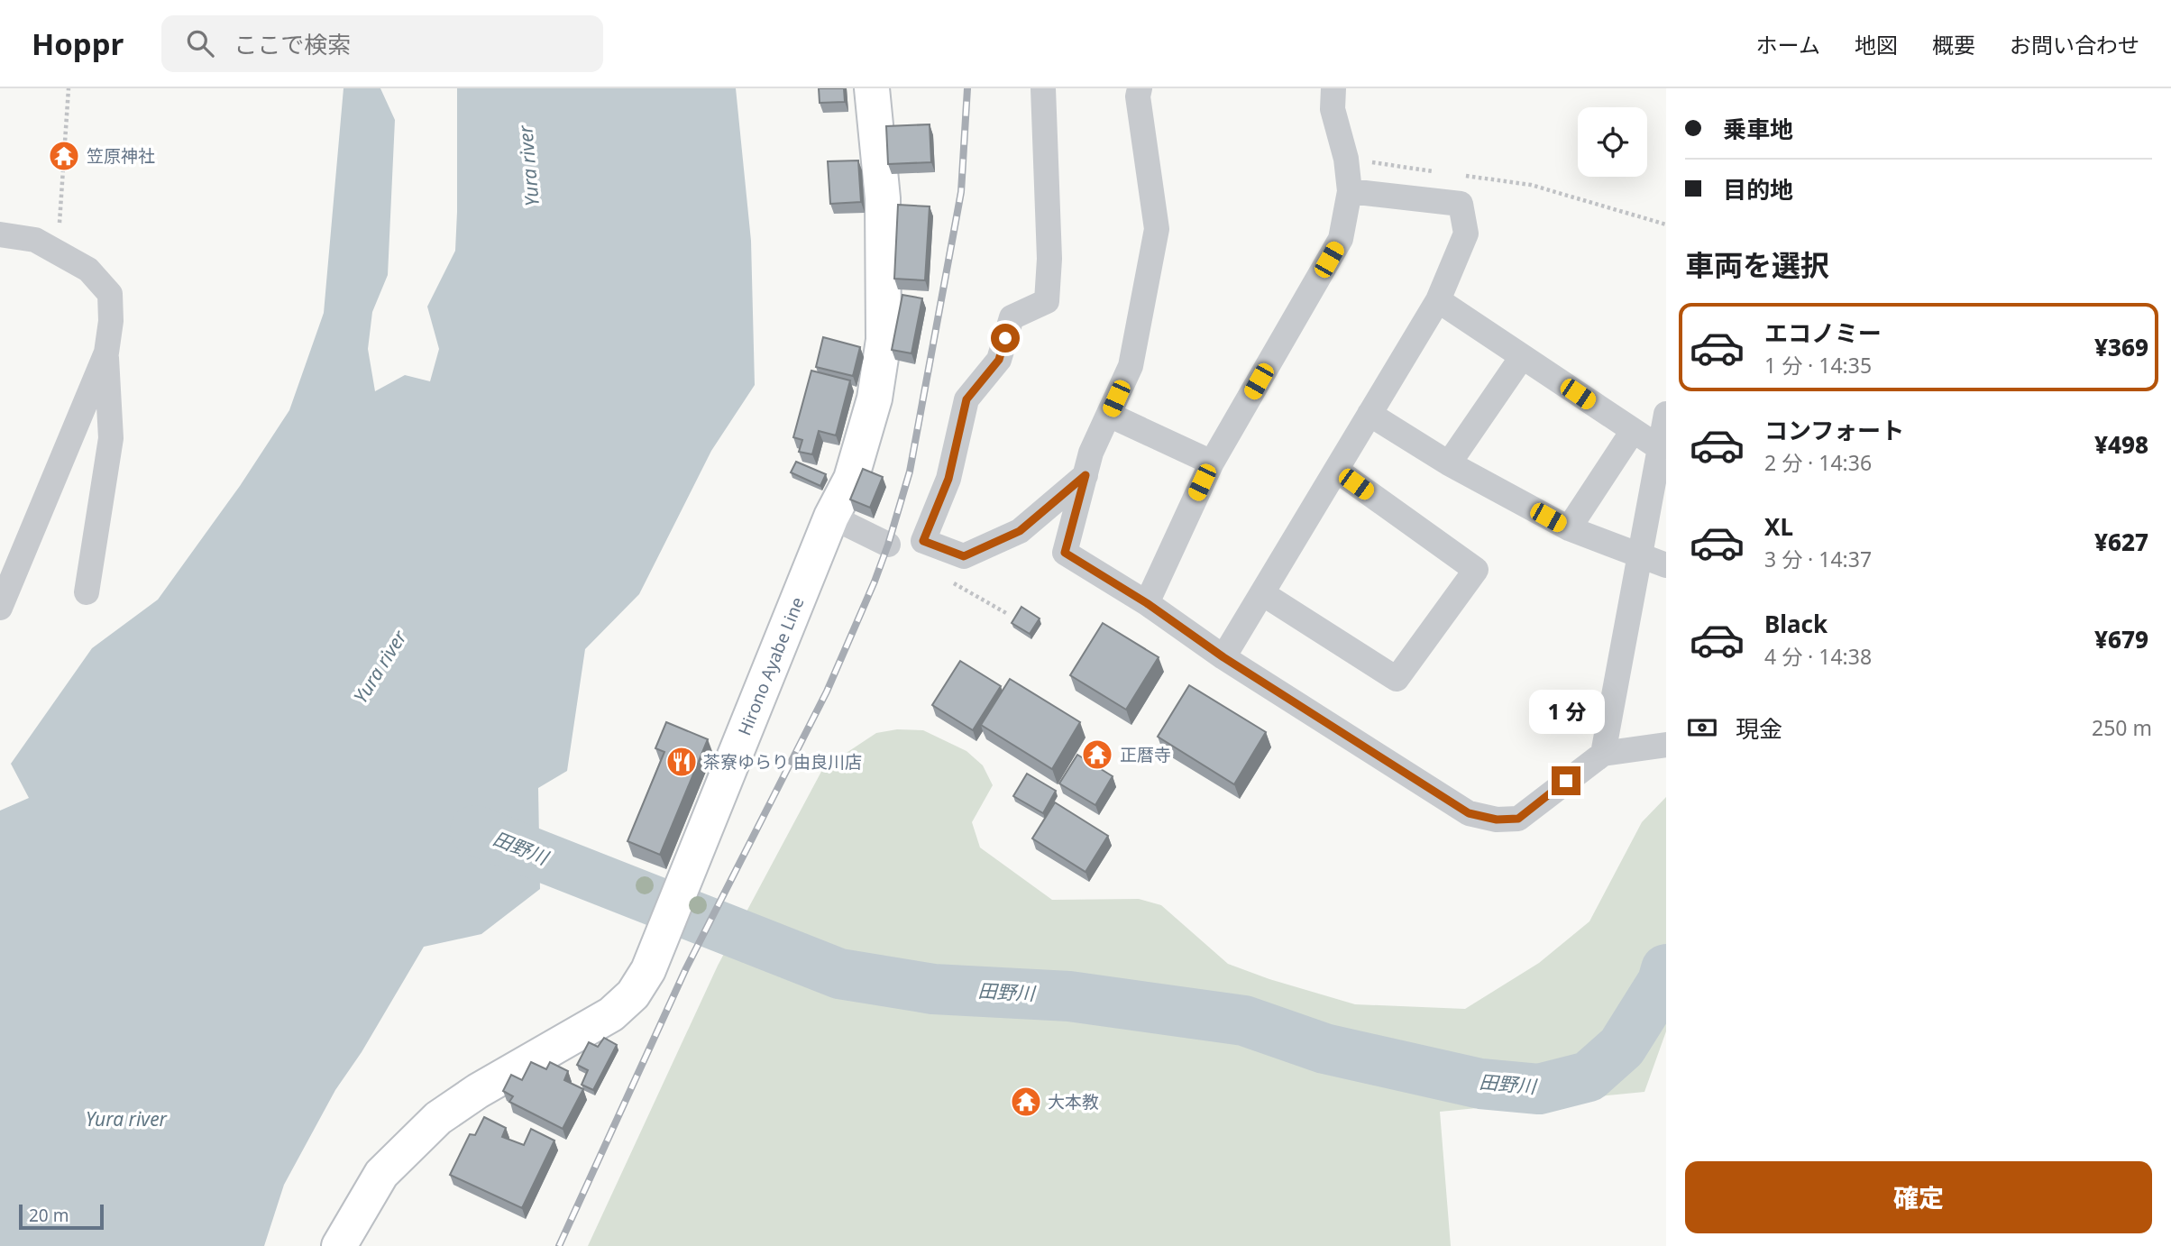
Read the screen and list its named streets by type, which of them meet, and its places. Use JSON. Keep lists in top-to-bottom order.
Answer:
{
  "streets": {
    "main road": ["Hirono Ayabe Line"]
  },
  "water": ["Yura river", "田野川"],
  "places": {
    "temple": ["笠原神社", "正暦寺", "大本教"],
    "restaurant": ["茶寮ゆらり 由良川店"]
  },
  "scale_bar": "20 m",
  "page": {
    "header": "Hoppr",
    "search": "ここで検索",
    "nav": [
      "ホーム",
      "地図",
      "概要",
      "お問い合わせ"
    ],
    "banner": ["乗車地", "目的地"],
    "heading": "車両を選択",
    "list": [
      {
        "name": "エコノミー",
        "note": "1 分 · 14:35",
        "value": "¥369"
      },
      {
        "name": "コンフォート",
        "note": "2 分 · 14:36",
        "value": "¥498"
      },
      {
        "name": "XL",
        "note": "3 分 · 14:37",
        "value": "¥627"
      },
      {
        "name": "Black",
        "note": "4 分 · 14:38",
        "value": "¥679"
      }
    ],
    "bubble": "1 分",
    "pay": ["現金", "250 m"],
    "buttons": "確定",
    "scale": "20 m"
  }
}
